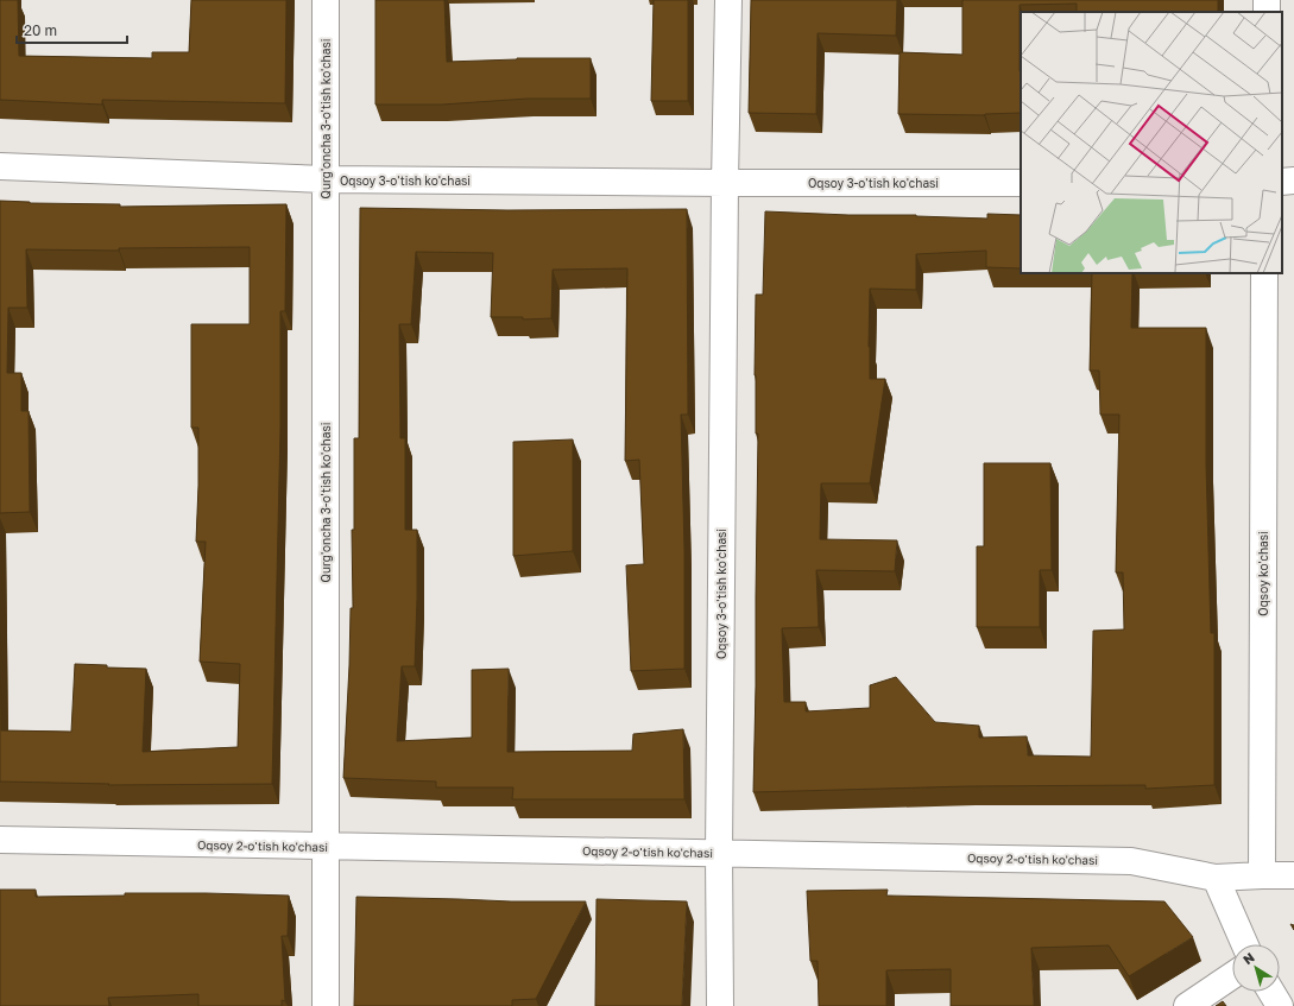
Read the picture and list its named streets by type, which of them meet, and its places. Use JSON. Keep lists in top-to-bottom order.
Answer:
{
  "streets": {
    "street": [
      "Qurg'oncha 3-o'tish ko'chasi",
      "Oqsoy 3-o'tish ko'chasi",
      "Oqsoy ko'chasi",
      "Oqsoy 2-o'tish ko'chasi"
    ]
  },
  "crossings": [
    ["Qurg'oncha 3-o'tish ko'chasi", "Oqsoy 3-o'tish ko'chasi"],
    ["Qurg'oncha 3-o'tish ko'chasi", "Oqsoy 2-o'tish ko'chasi"],
    ["Oqsoy 3-o'tish ko'chasi", "Oqsoy 2-o'tish ko'chasi"],
    ["Oqsoy ko'chasi", "Oqsoy 2-o'tish ko'chasi"]
  ],
  "scale_bar": "20 m",
  "north": "top left"
}
